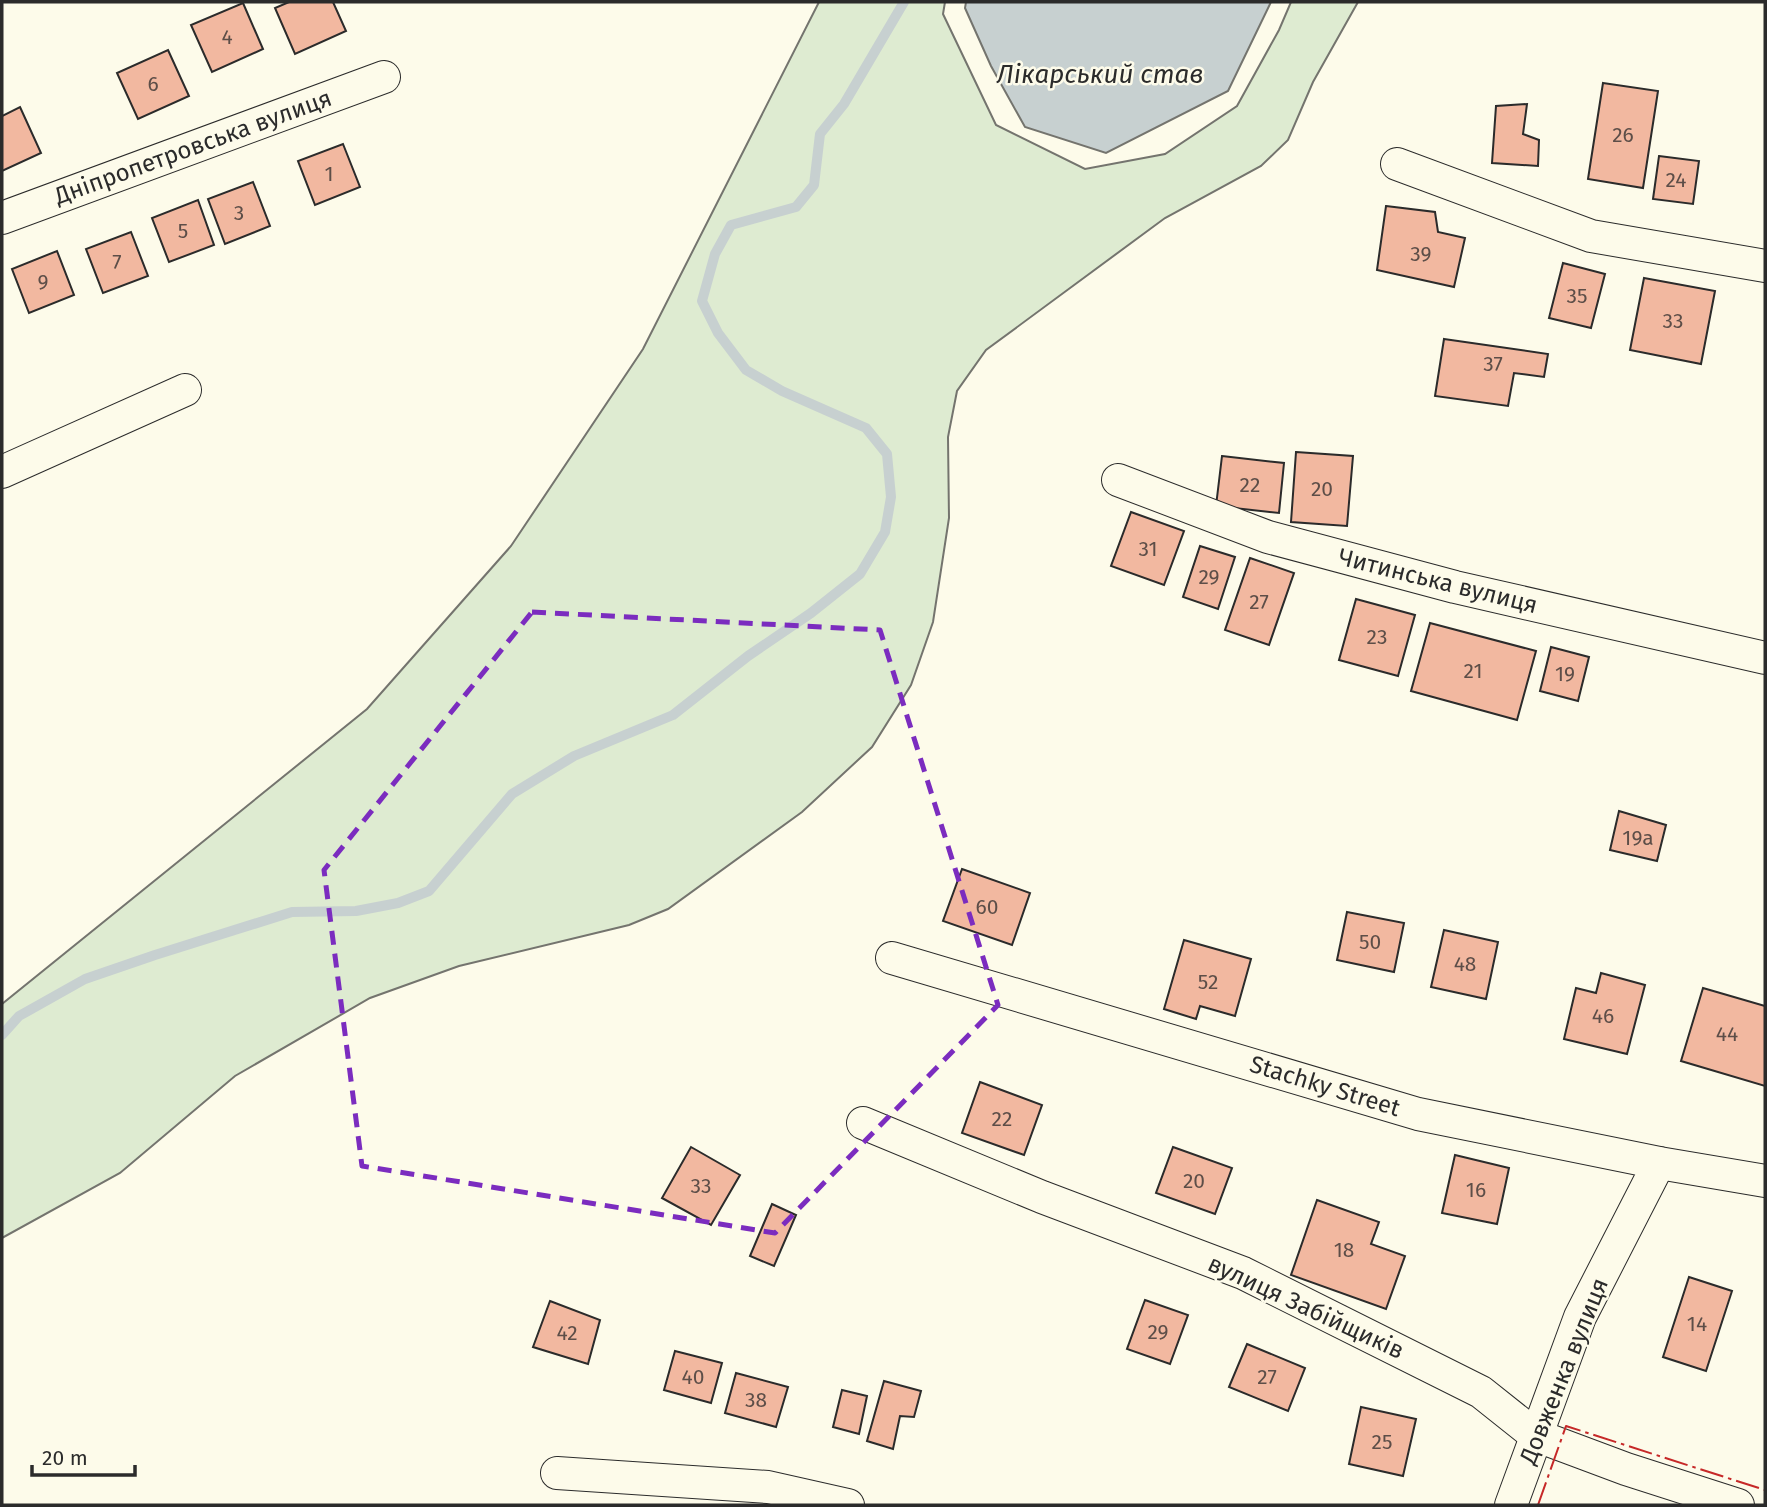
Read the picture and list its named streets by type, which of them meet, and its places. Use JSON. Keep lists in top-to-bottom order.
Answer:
{
  "streets": {
    "street": [
      "Дніпропетровська вулиця",
      "Читинська вулиця",
      "Stachky Street",
      "вулиця Забійщиків",
      "Довженка вулиця"
    ]
  },
  "crossings": [
    ["Stachky Street", "Довженка вулиця"],
    ["вулиця Забійщиків", "Довженка вулиця"]
  ],
  "water": ["Лікарський став"],
  "house_numbers": [
    "4",
    "6",
    "26",
    "1",
    "24",
    "3",
    "5",
    "39",
    "7",
    "9",
    "35",
    "33",
    "37",
    "22",
    "20",
    "31",
    "29",
    "27",
    "23",
    "21",
    "19",
    "19а",
    "60",
    "50",
    "48",
    "52",
    "46",
    "44",
    "22",
    "20",
    "33",
    "16",
    "18",
    "14",
    "29",
    "42",
    "40",
    "27",
    "38",
    "25"
  ],
  "scale_bar": "20 m"
}
